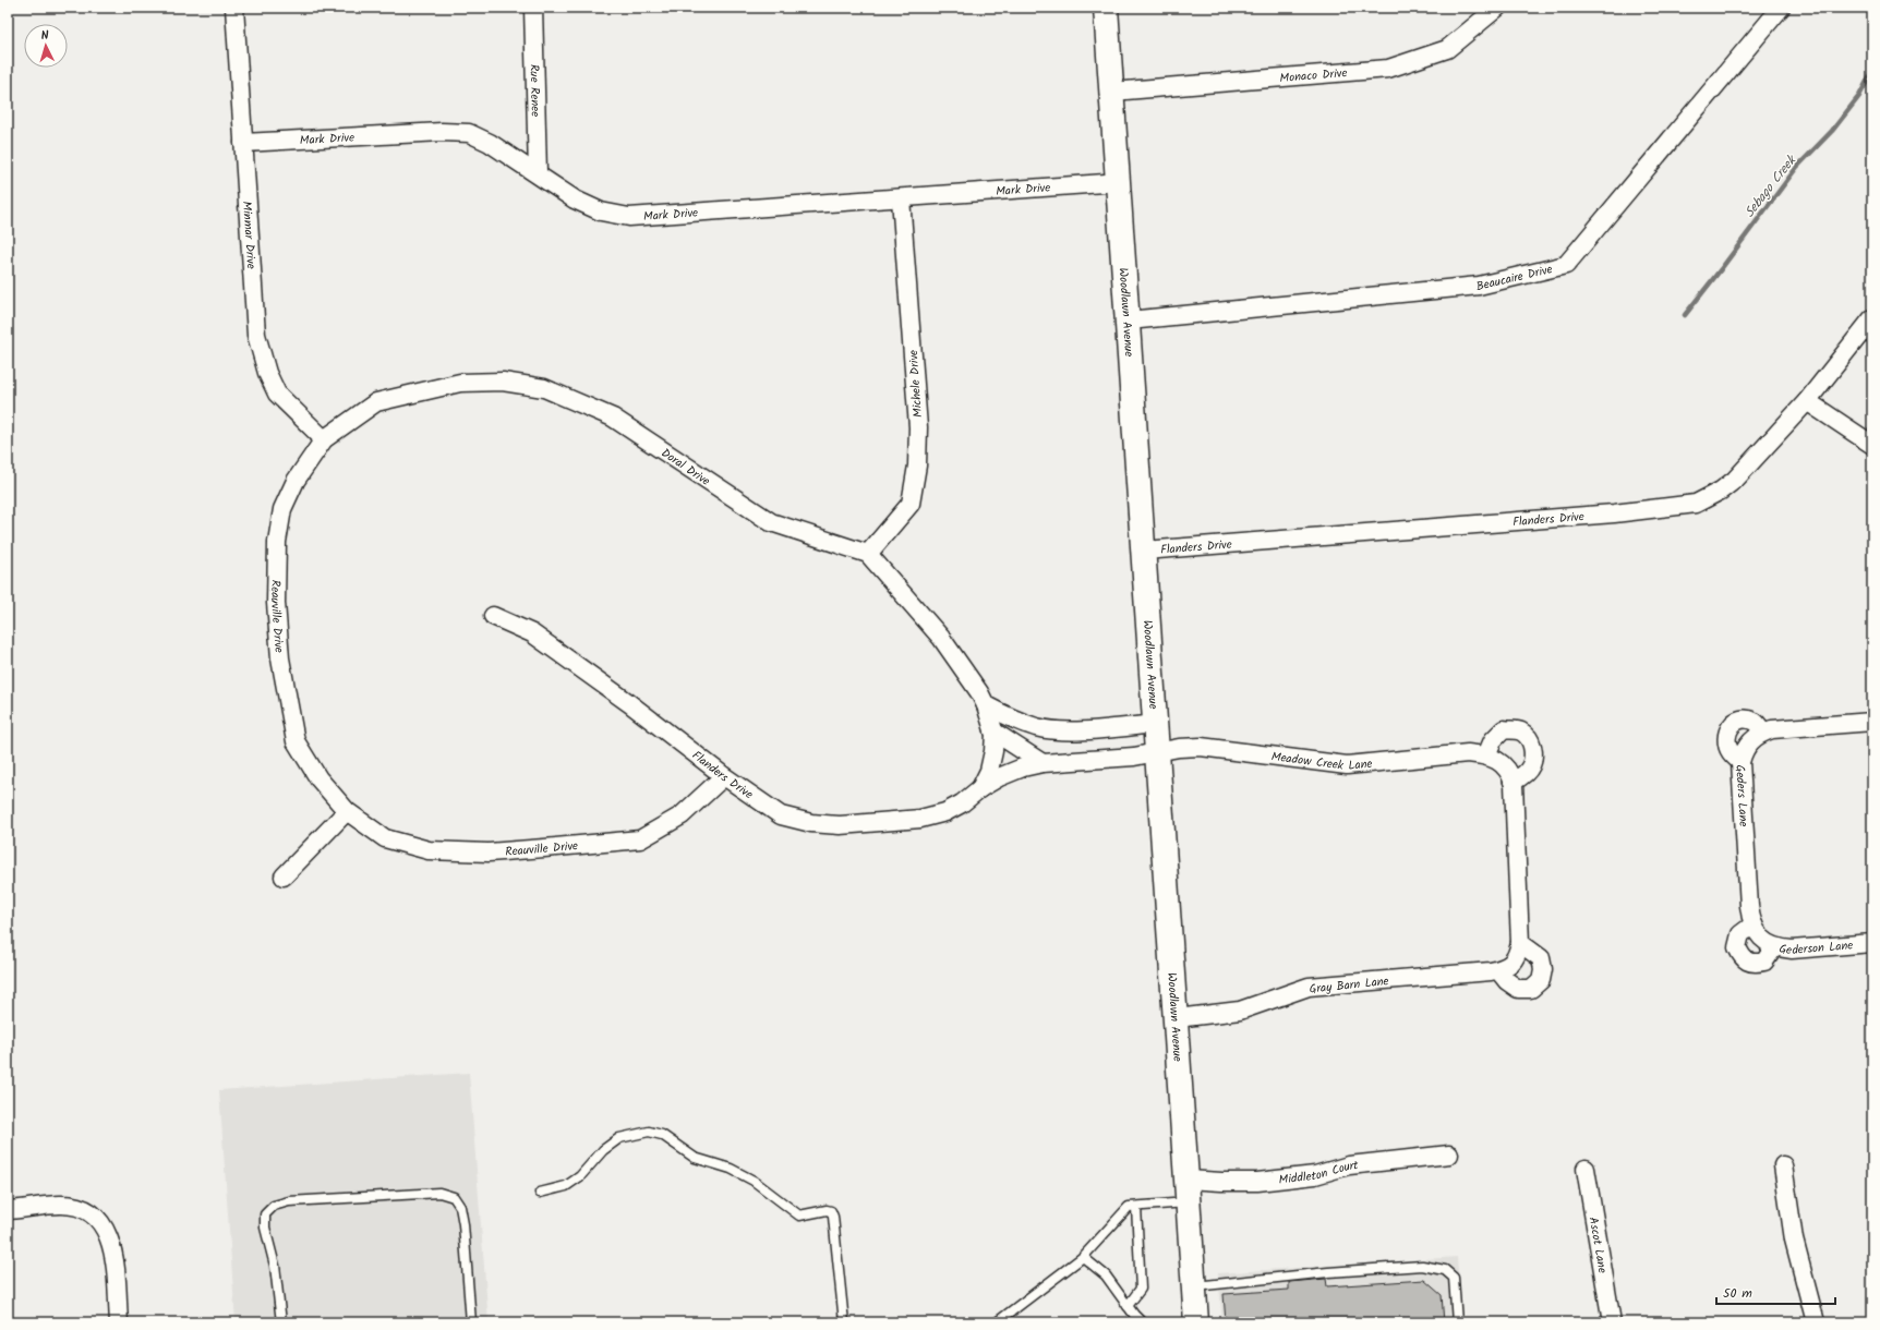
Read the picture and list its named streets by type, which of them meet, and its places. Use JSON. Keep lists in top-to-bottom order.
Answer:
{
  "streets": {
    "street": [
      "Monaco Drive",
      "Rue Renee",
      "Mark Drive",
      "Minmar Drive",
      "Beaucaire Drive",
      "Woodlawn Avenue",
      "Michele Drive",
      "Doral Drive",
      "Flanders Drive",
      "Reauville Drive",
      "Meadow Creek Lane",
      "Geders Lane",
      "Gederson Lane",
      "Gray Barn Lane",
      "Middleton Court",
      "Ascot Lane"
    ]
  },
  "crossings": [
    ["Monaco Drive", "Woodlawn Avenue"],
    ["Rue Renee", "Mark Drive"],
    ["Mark Drive", "Minmar Drive"],
    ["Mark Drive", "Woodlawn Avenue"],
    ["Mark Drive", "Michele Drive"],
    ["Minmar Drive", "Doral Drive"],
    ["Minmar Drive", "Reauville Drive"],
    ["Beaucaire Drive", "Woodlawn Avenue"],
    ["Woodlawn Avenue", "Flanders Drive"],
    ["Woodlawn Avenue", "Meadow Creek Lane"],
    ["Woodlawn Avenue", "Gray Barn Lane"],
    ["Woodlawn Avenue", "Middleton Court"],
    ["Michele Drive", "Doral Drive"],
    ["Doral Drive", "Reauville Drive"],
    ["Flanders Drive", "Reauville Drive"],
    ["Flanders Drive", "Meadow Creek Lane"],
    ["Geders Lane", "Gederson Lane"]
  ],
  "water": ["Sebago Creek"],
  "scale_bar": "50 m",
  "north": "top"
}
